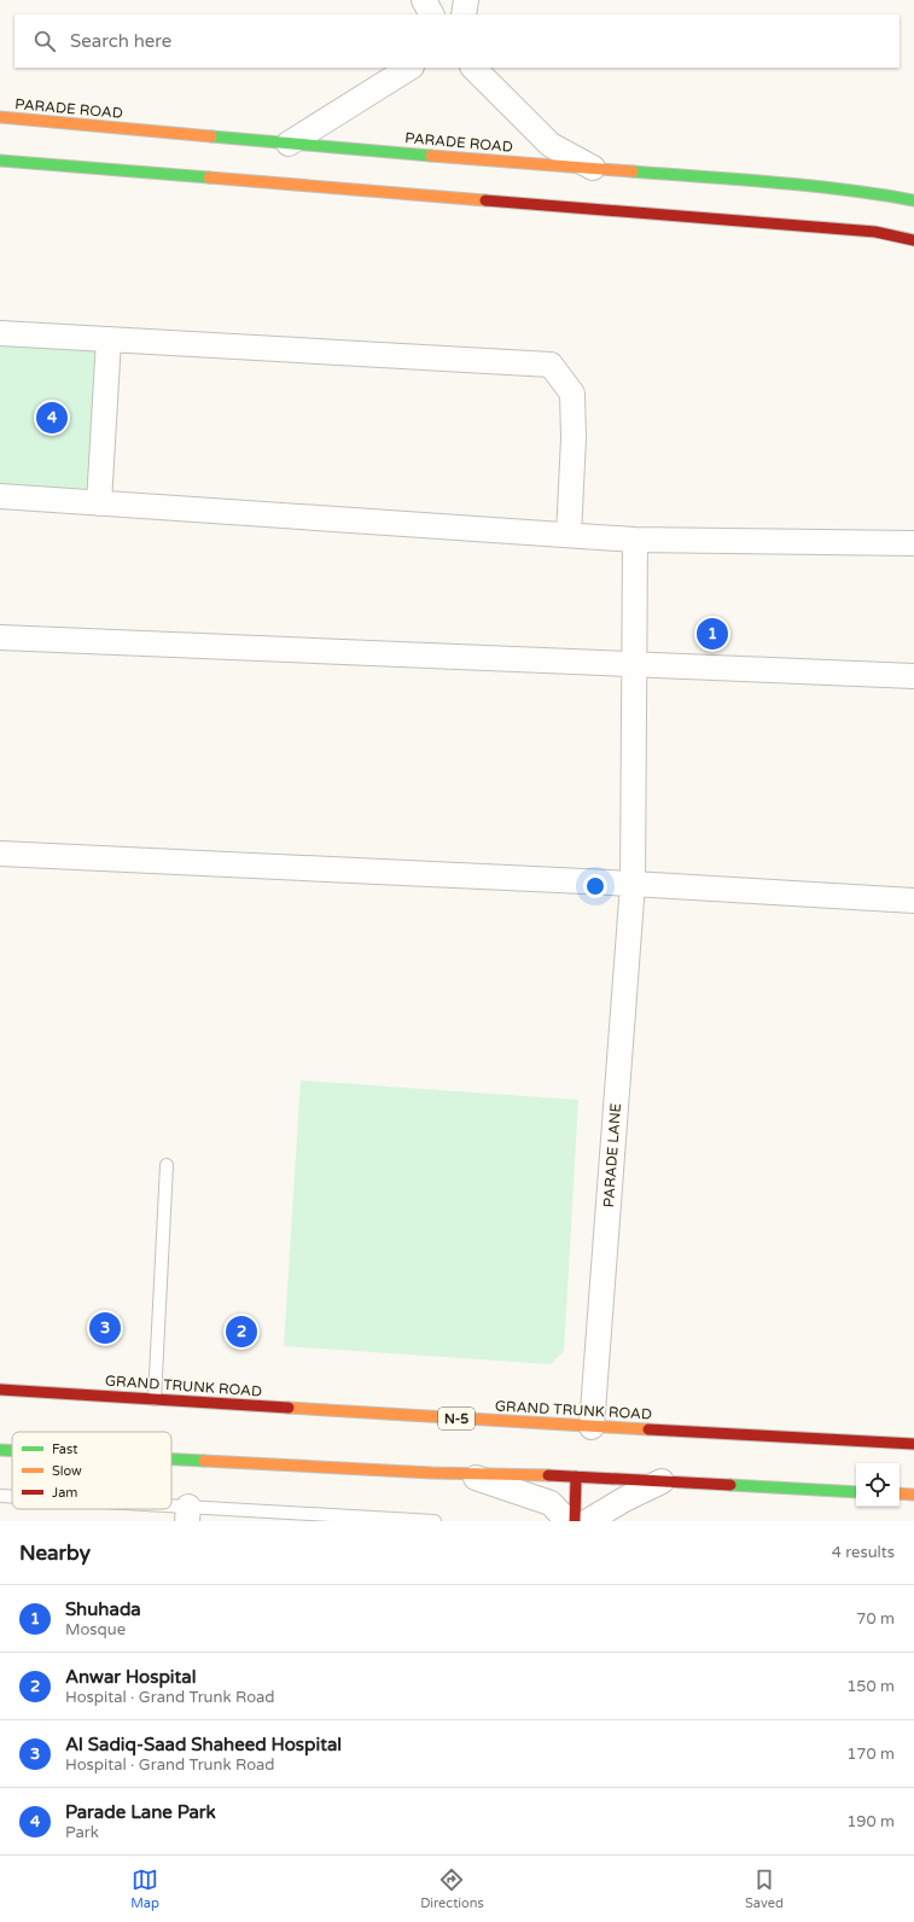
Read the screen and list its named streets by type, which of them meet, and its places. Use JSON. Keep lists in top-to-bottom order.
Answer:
{
  "streets": {
    "main road": ["PARADE ROAD", "GRAND TRUNK ROAD", "N-5"],
    "street": ["PARADE LANE"]
  },
  "crossings": [
    ["PARADE LANE", "GRAND TRUNK ROAD"]
  ],
  "legend": ["Fast", "Slow", "Jam"],
  "page": {
    "search": "Search here",
    "pins": [
      "4",
      "1",
      "3",
      "2"
    ],
    "heading": ["Nearby", "4 results"],
    "list": [
      {
        "mark": "1",
        "name": "Shuhada",
        "note": "Mosque",
        "value": "70 m"
      },
      {
        "mark": "2",
        "name": "Anwar Hospital",
        "note": "Hospital · Grand Trunk Road",
        "value": "150 m"
      },
      {
        "mark": "3",
        "name": "Al Sadiq-Saad Shaheed Hospital",
        "note": "Hospital · Grand Trunk Road",
        "value": "170 m"
      },
      {
        "mark": "4",
        "name": "Parade Lane Park",
        "note": "Park",
        "value": "190 m"
      }
    ],
    "nav": ["Map", "Directions", "Saved"]
  }
}
